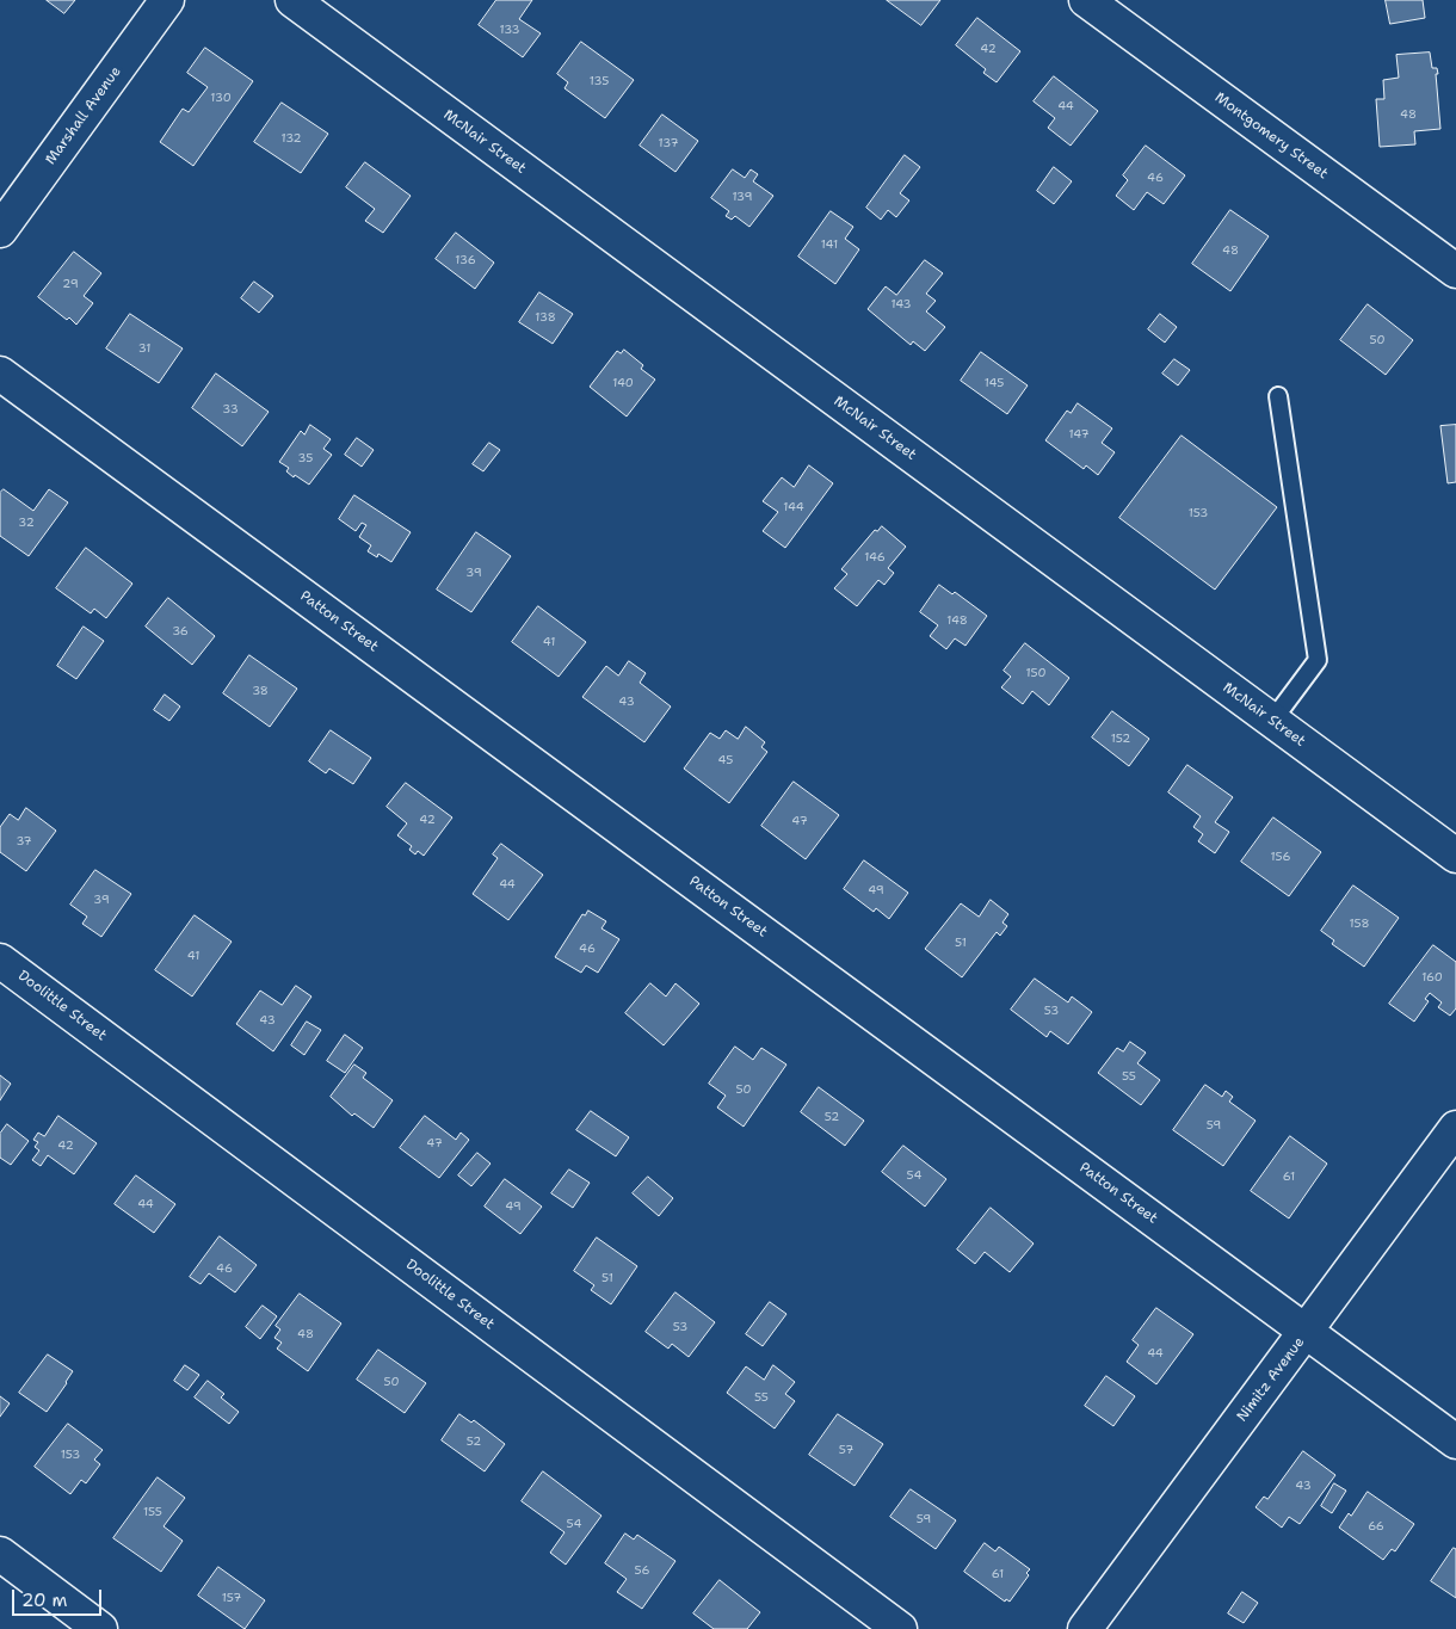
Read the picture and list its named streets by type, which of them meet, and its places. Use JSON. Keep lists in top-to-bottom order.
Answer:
{
  "streets": {
    "street": [
      "Marshall Avenue",
      "Montgomery Street",
      "McNair Street",
      "Patton Street",
      "Doolittle Street",
      "Nimitz Avenue"
    ]
  },
  "crossings": [
    ["Patton Street", "Nimitz Avenue"]
  ],
  "house_numbers": [
    "133",
    "42",
    "135",
    "130",
    "44",
    "48",
    "132",
    "137",
    "46",
    "139",
    "141",
    "48",
    "136",
    "29",
    "143",
    "138",
    "50",
    "31",
    "140",
    "145",
    "33",
    "147",
    "35",
    "144",
    "153",
    "32",
    "146",
    "39",
    "148",
    "36",
    "41",
    "150",
    "38",
    "43",
    "152",
    "45",
    "42",
    "47",
    "37",
    "156",
    "44",
    "49",
    "39",
    "158",
    "51",
    "46",
    "41",
    "160",
    "53",
    "43",
    "55",
    "50",
    "52",
    "59",
    "47",
    "42",
    "54",
    "61",
    "44",
    "49",
    "46",
    "51",
    "53",
    "48",
    "44",
    "50",
    "55",
    "52",
    "57",
    "153",
    "43",
    "155",
    "59",
    "54",
    "66",
    "56",
    "61",
    "157"
  ],
  "scale_bar": "20 m"
}
